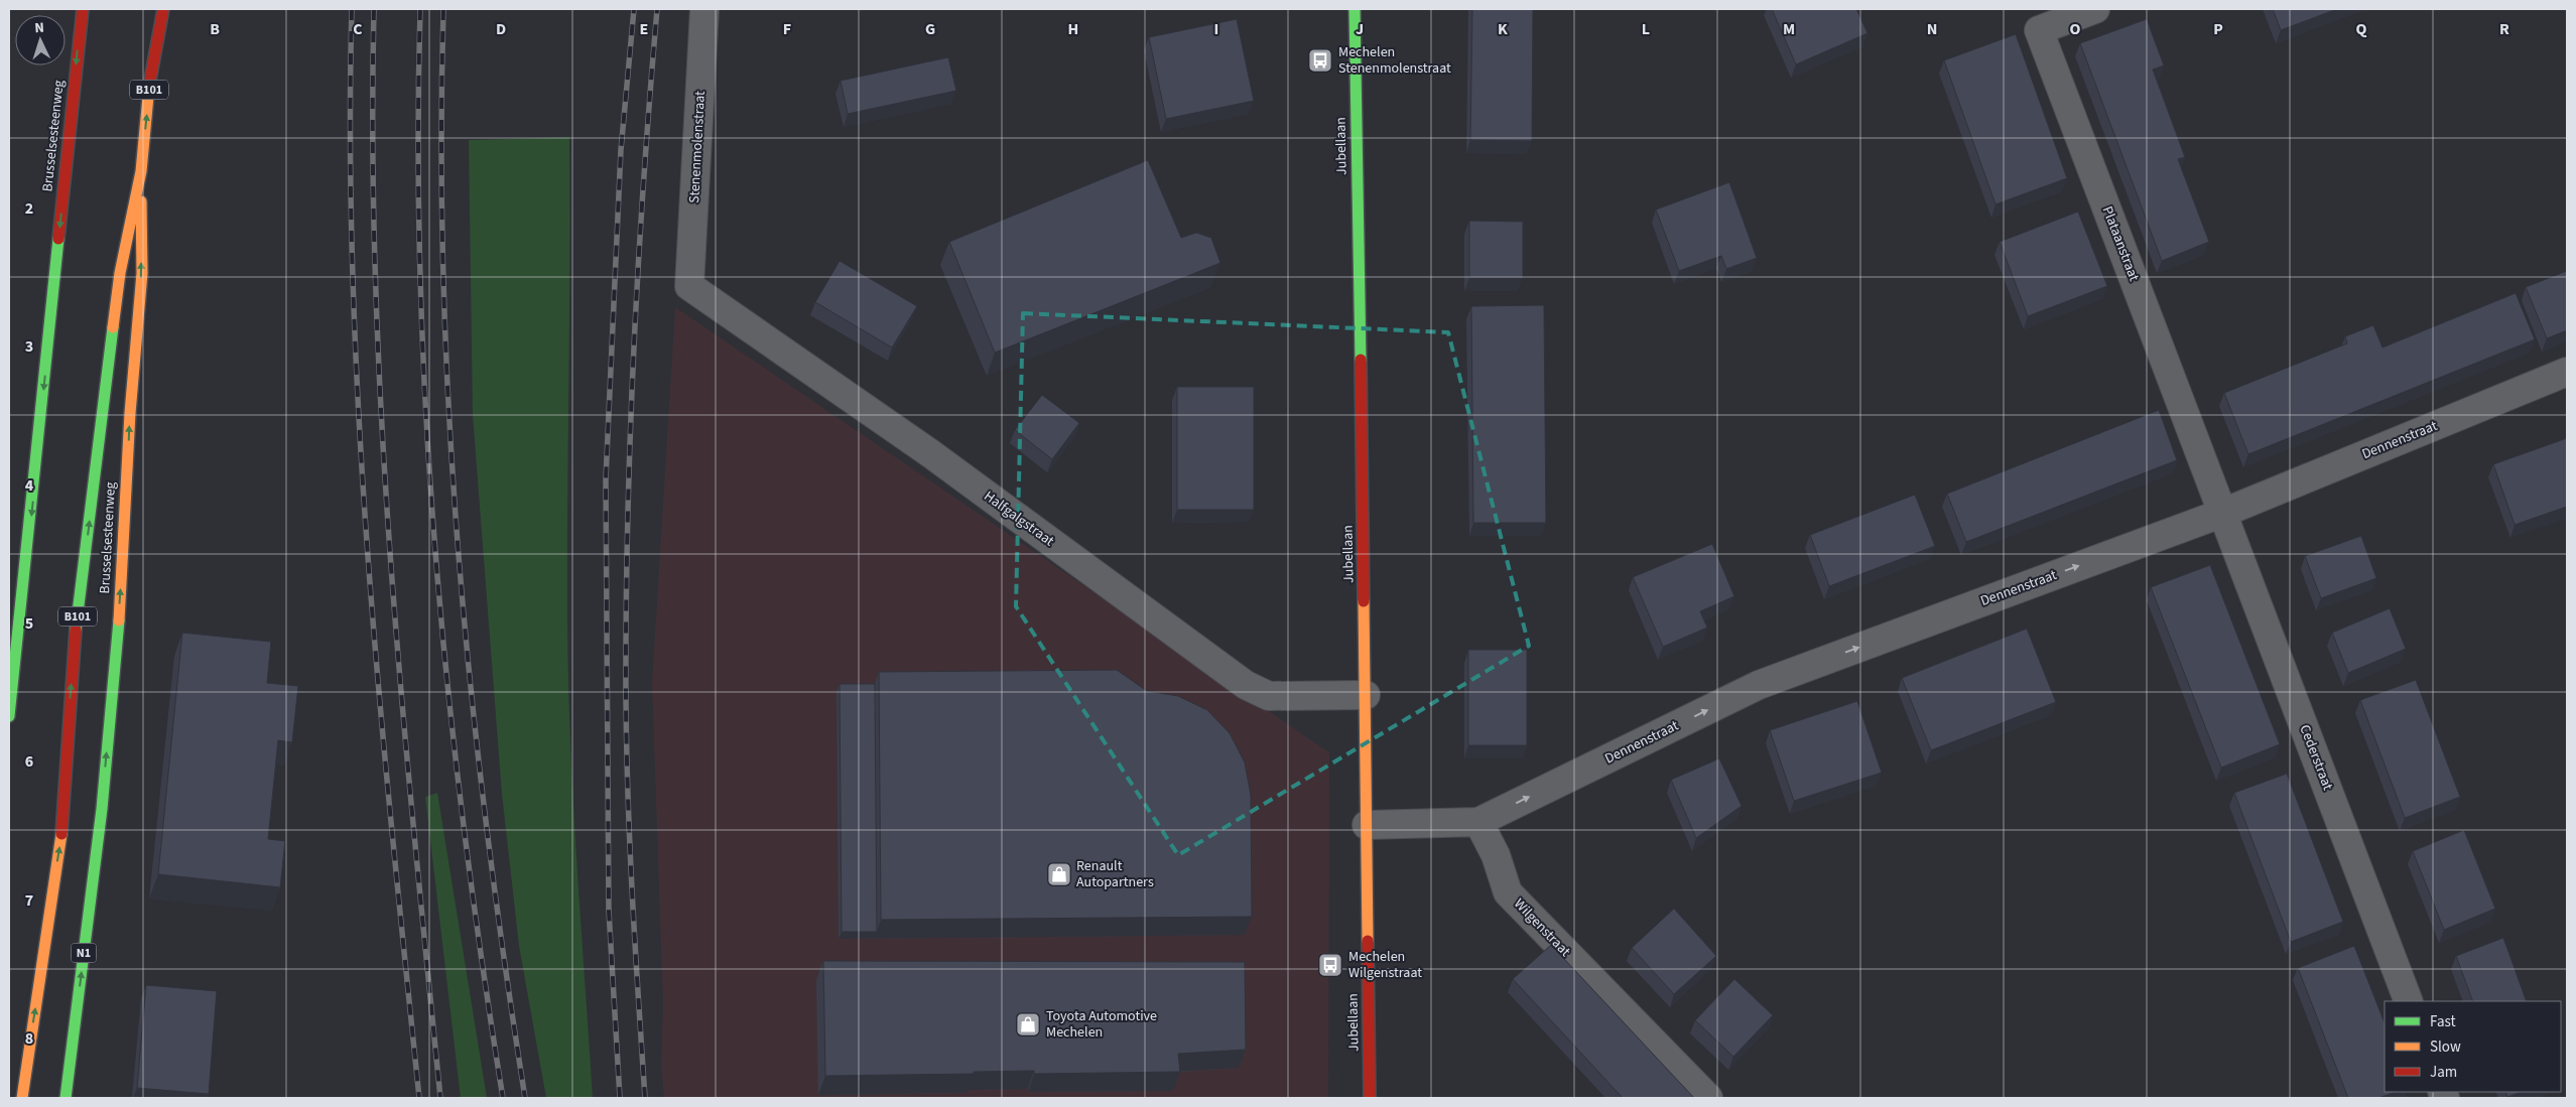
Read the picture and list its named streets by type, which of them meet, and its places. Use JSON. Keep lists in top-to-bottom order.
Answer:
{
  "streets": {
    "main road": [
      "B101",
      "Brusselsesteenweg",
      "Jubellaan",
      "N1"
    ],
    "street": [
      "Stenenmolenstraat",
      "Plataanstraat",
      "Dennenstraat",
      "Halfgalgstraat",
      "Cederstraat",
      "Wilgenstraat"
    ]
  },
  "crossings": [
    ["B101", "Brusselsesteenweg"],
    ["Jubellaan", "Halfgalgstraat"],
    ["Stenenmolenstraat", "Halfgalgstraat"],
    ["Plataanstraat", "Dennenstraat"],
    ["Plataanstraat", "Cederstraat"],
    ["Dennenstraat", "Cederstraat"],
    ["Dennenstraat", "Wilgenstraat"]
  ],
  "one_way": ["Dennenstraat"],
  "places": {
    "bus stop": ["Mechelen Stenenmolenstraat", "Mechelen Wilgenstraat"],
    "shop": ["Renault Autopartners", "Toyota Automotive Mechelen"]
  },
  "legend": ["Fast", "Slow", "Jam"],
  "north": "top",
  "grid": {
    "columns": [
      "B",
      "C",
      "D",
      "E",
      "F",
      "G",
      "H",
      "I",
      "J",
      "K",
      "L",
      "M",
      "N",
      "O",
      "P",
      "Q",
      "R"
    ],
    "rows": [
      "2",
      "3",
      "4",
      "5",
      "6",
      "7",
      "8"
    ]
  }
}
